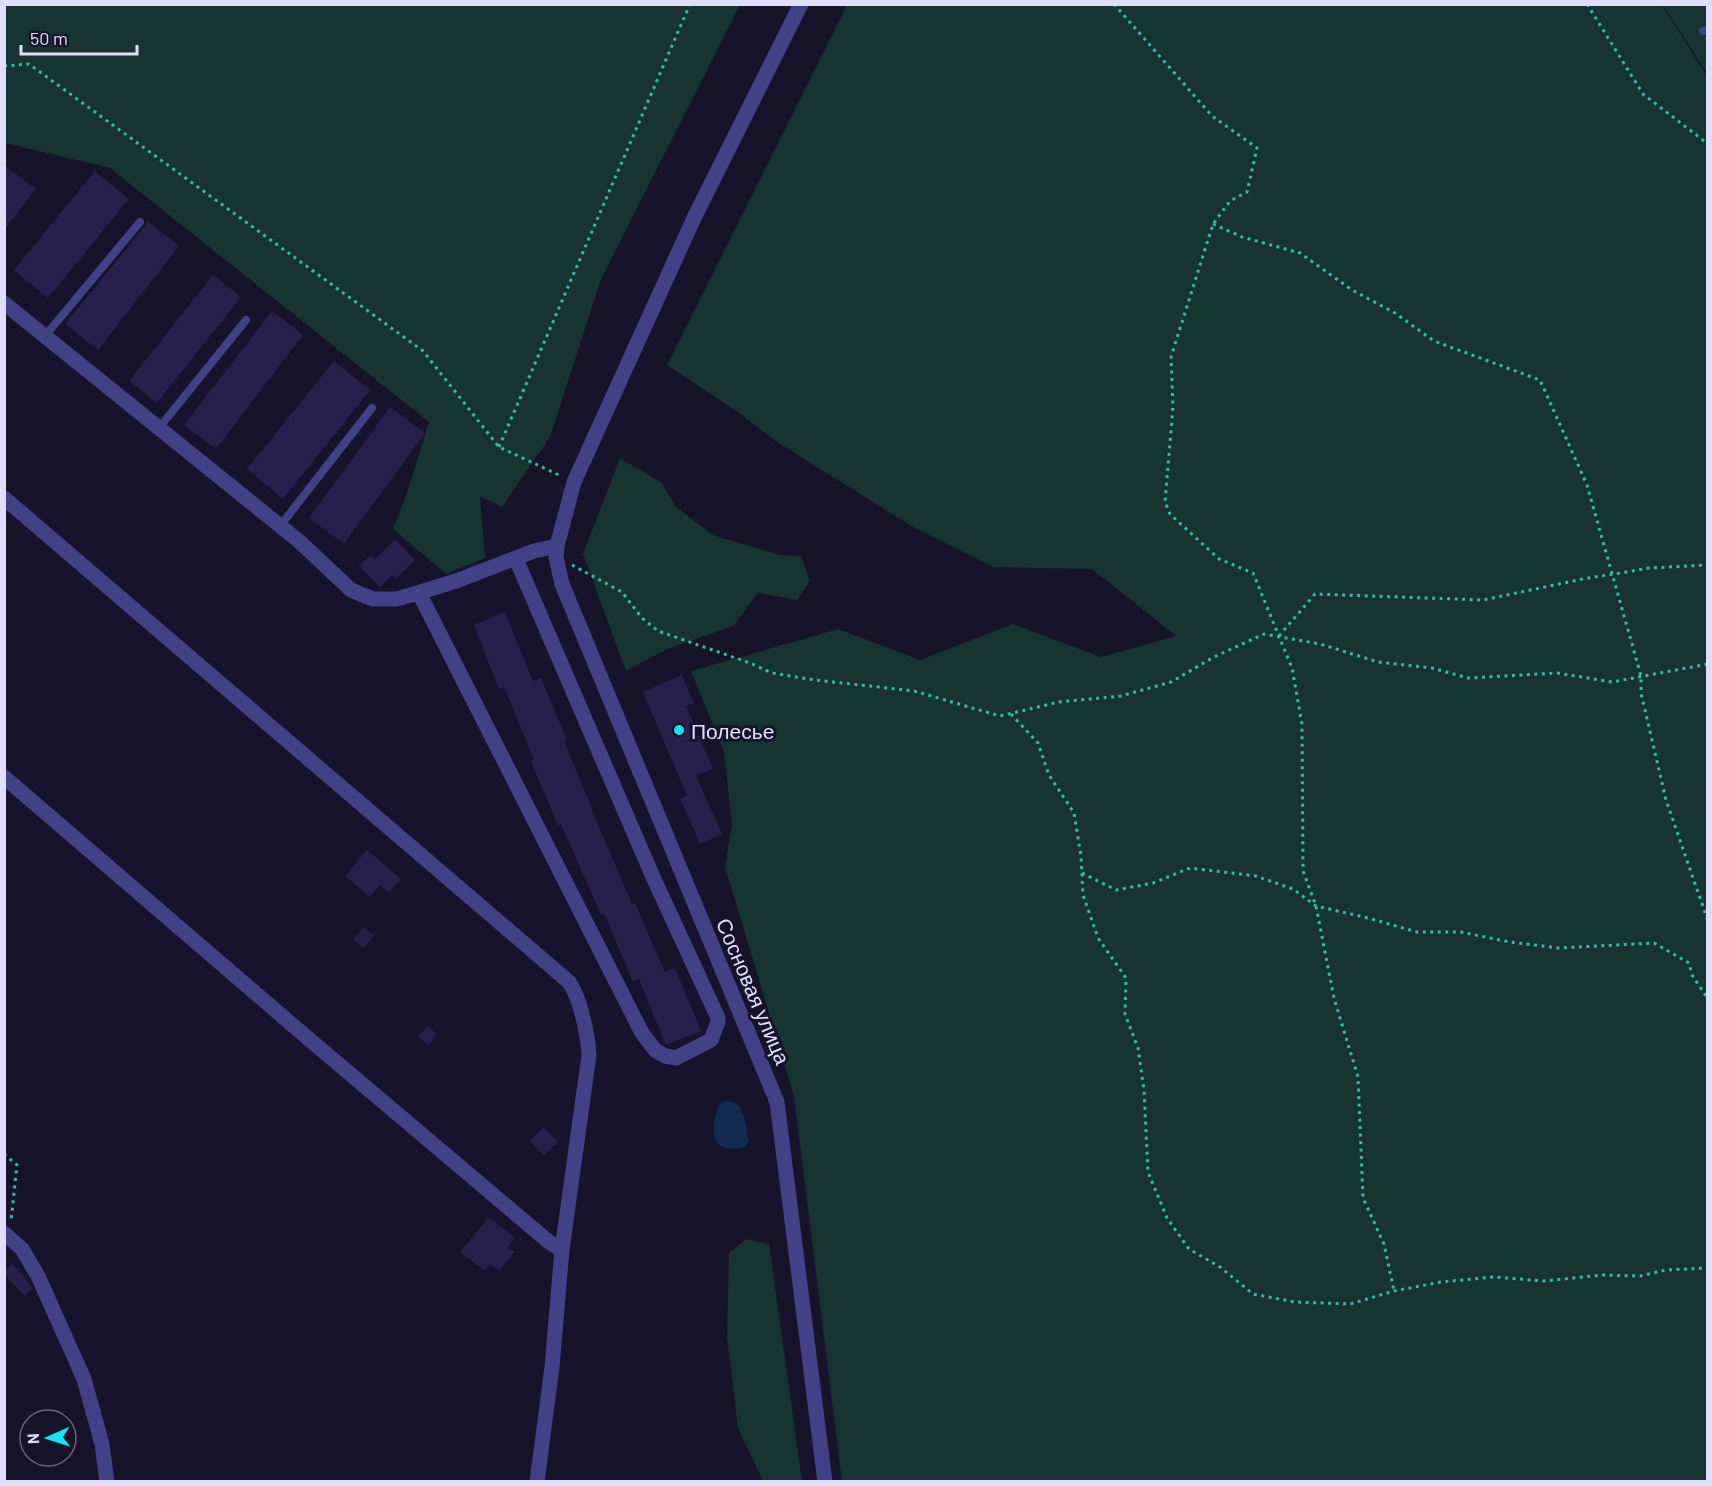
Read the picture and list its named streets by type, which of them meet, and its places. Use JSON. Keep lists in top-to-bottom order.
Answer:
{
  "streets": {
    "street": ["Сосновая улица"]
  },
  "places": ["Полесье"],
  "scale_bar": "50 m",
  "north": "left"
}
